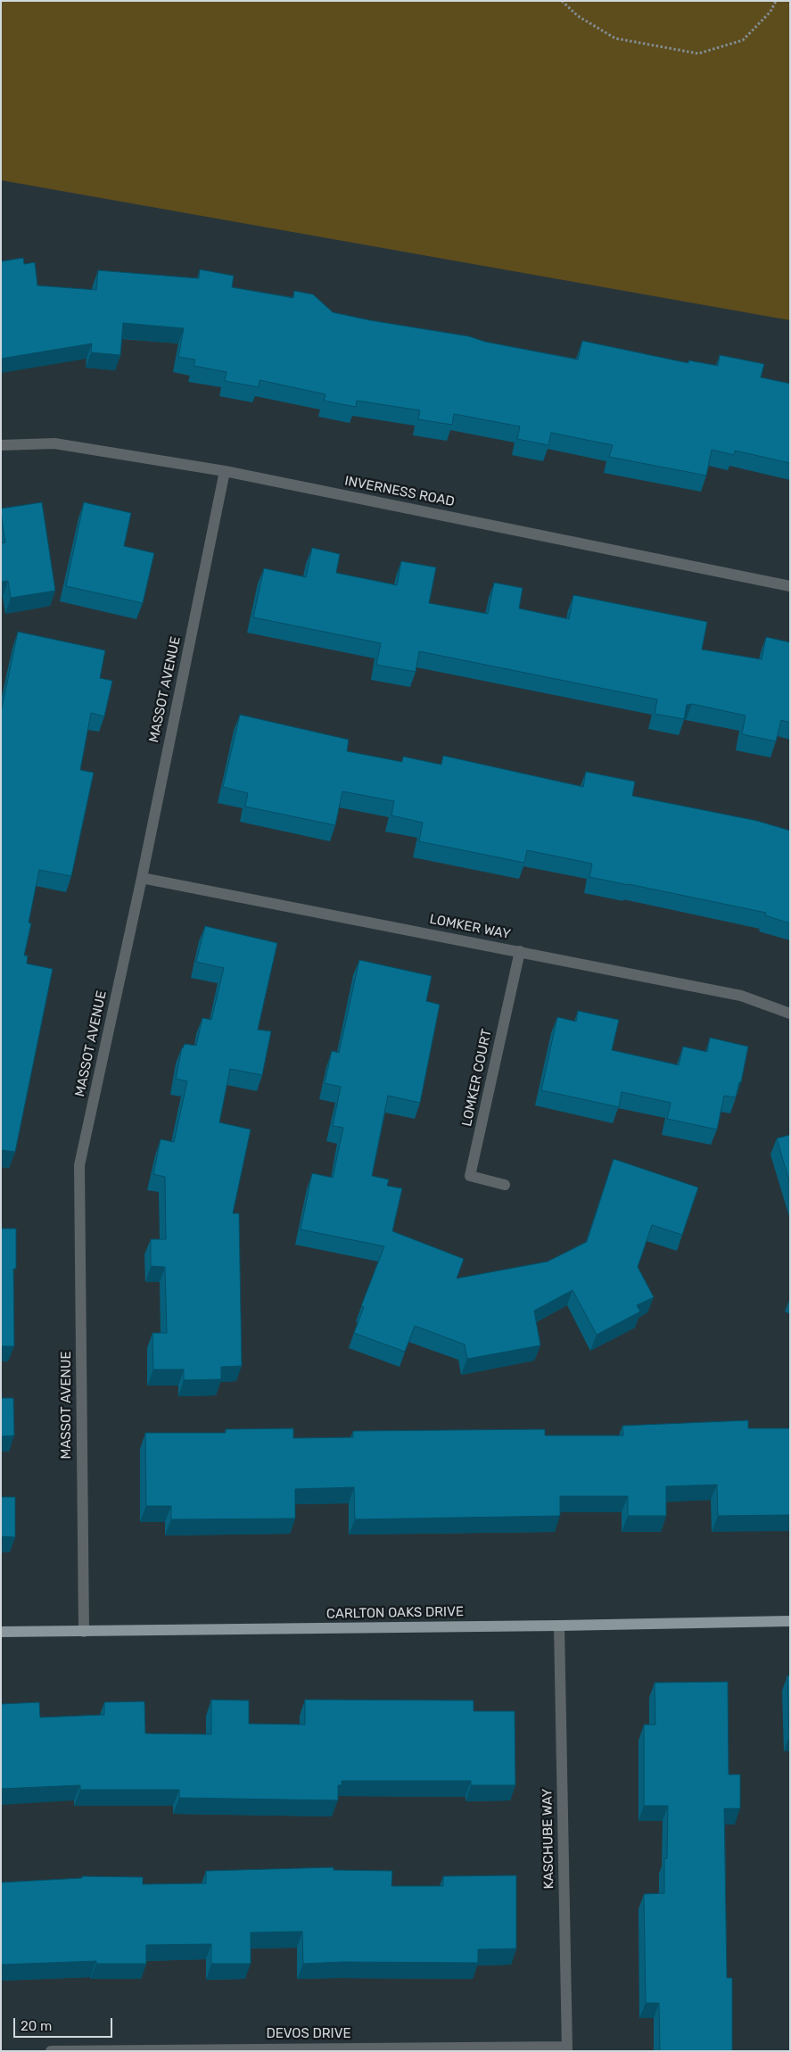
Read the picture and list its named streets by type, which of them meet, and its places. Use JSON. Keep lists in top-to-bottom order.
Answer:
{
  "streets": {
    "main road": ["CARLTON OAKS DRIVE"],
    "street": [
      "INVERNESS ROAD",
      "MASSOT AVENUE",
      "LOMKER WAY",
      "LOMKER COURT",
      "KASCHUBE WAY",
      "DEVOS DRIVE"
    ]
  },
  "crossings": [
    ["INVERNESS ROAD", "MASSOT AVENUE"],
    ["MASSOT AVENUE", "LOMKER WAY"],
    ["MASSOT AVENUE", "CARLTON OAKS DRIVE"],
    ["LOMKER WAY", "LOMKER COURT"],
    ["CARLTON OAKS DRIVE", "KASCHUBE WAY"],
    ["KASCHUBE WAY", "DEVOS DRIVE"]
  ],
  "scale_bar": "20 m"
}
